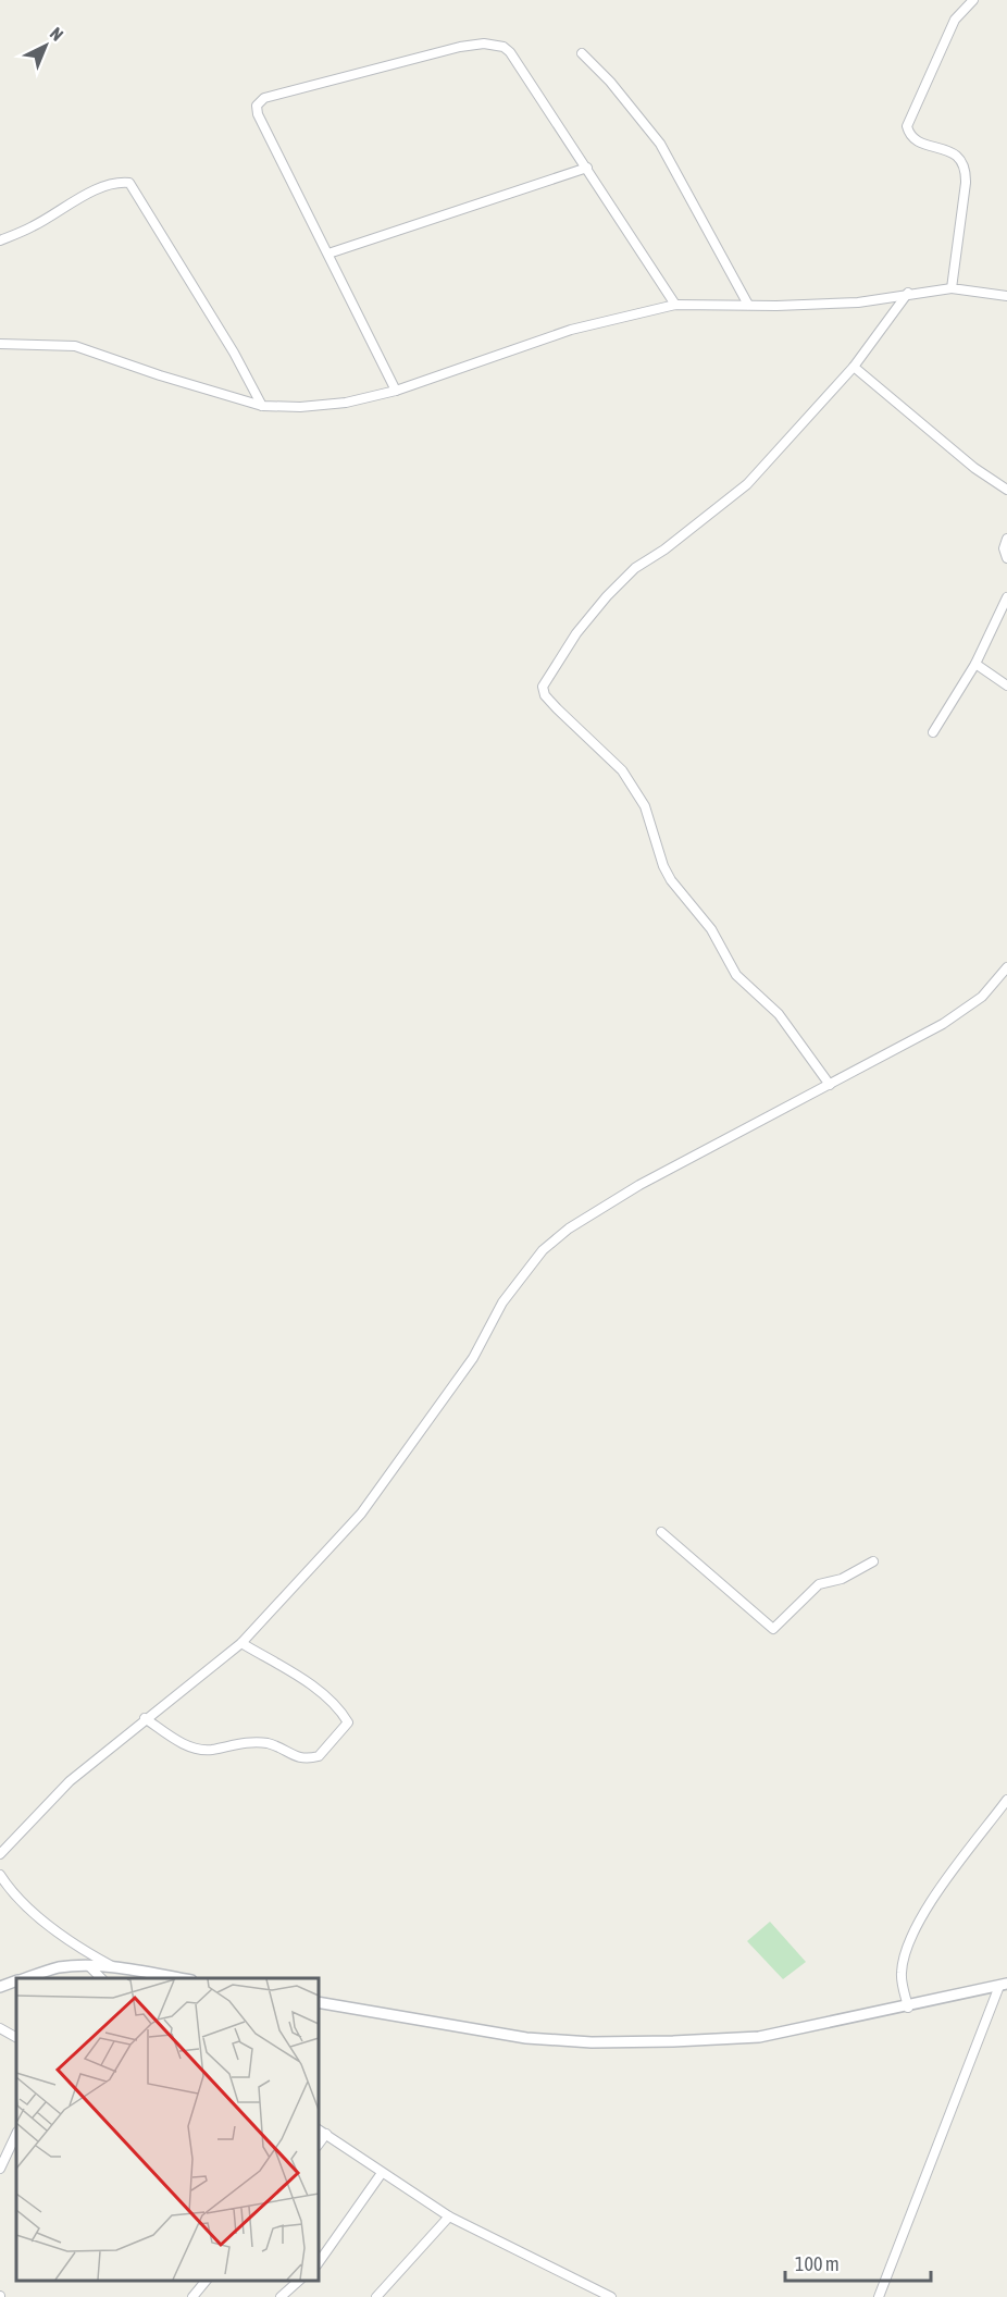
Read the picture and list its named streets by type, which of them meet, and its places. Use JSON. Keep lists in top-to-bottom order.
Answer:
{
  "scale_bar": "100 m",
  "north": "top right"
}
